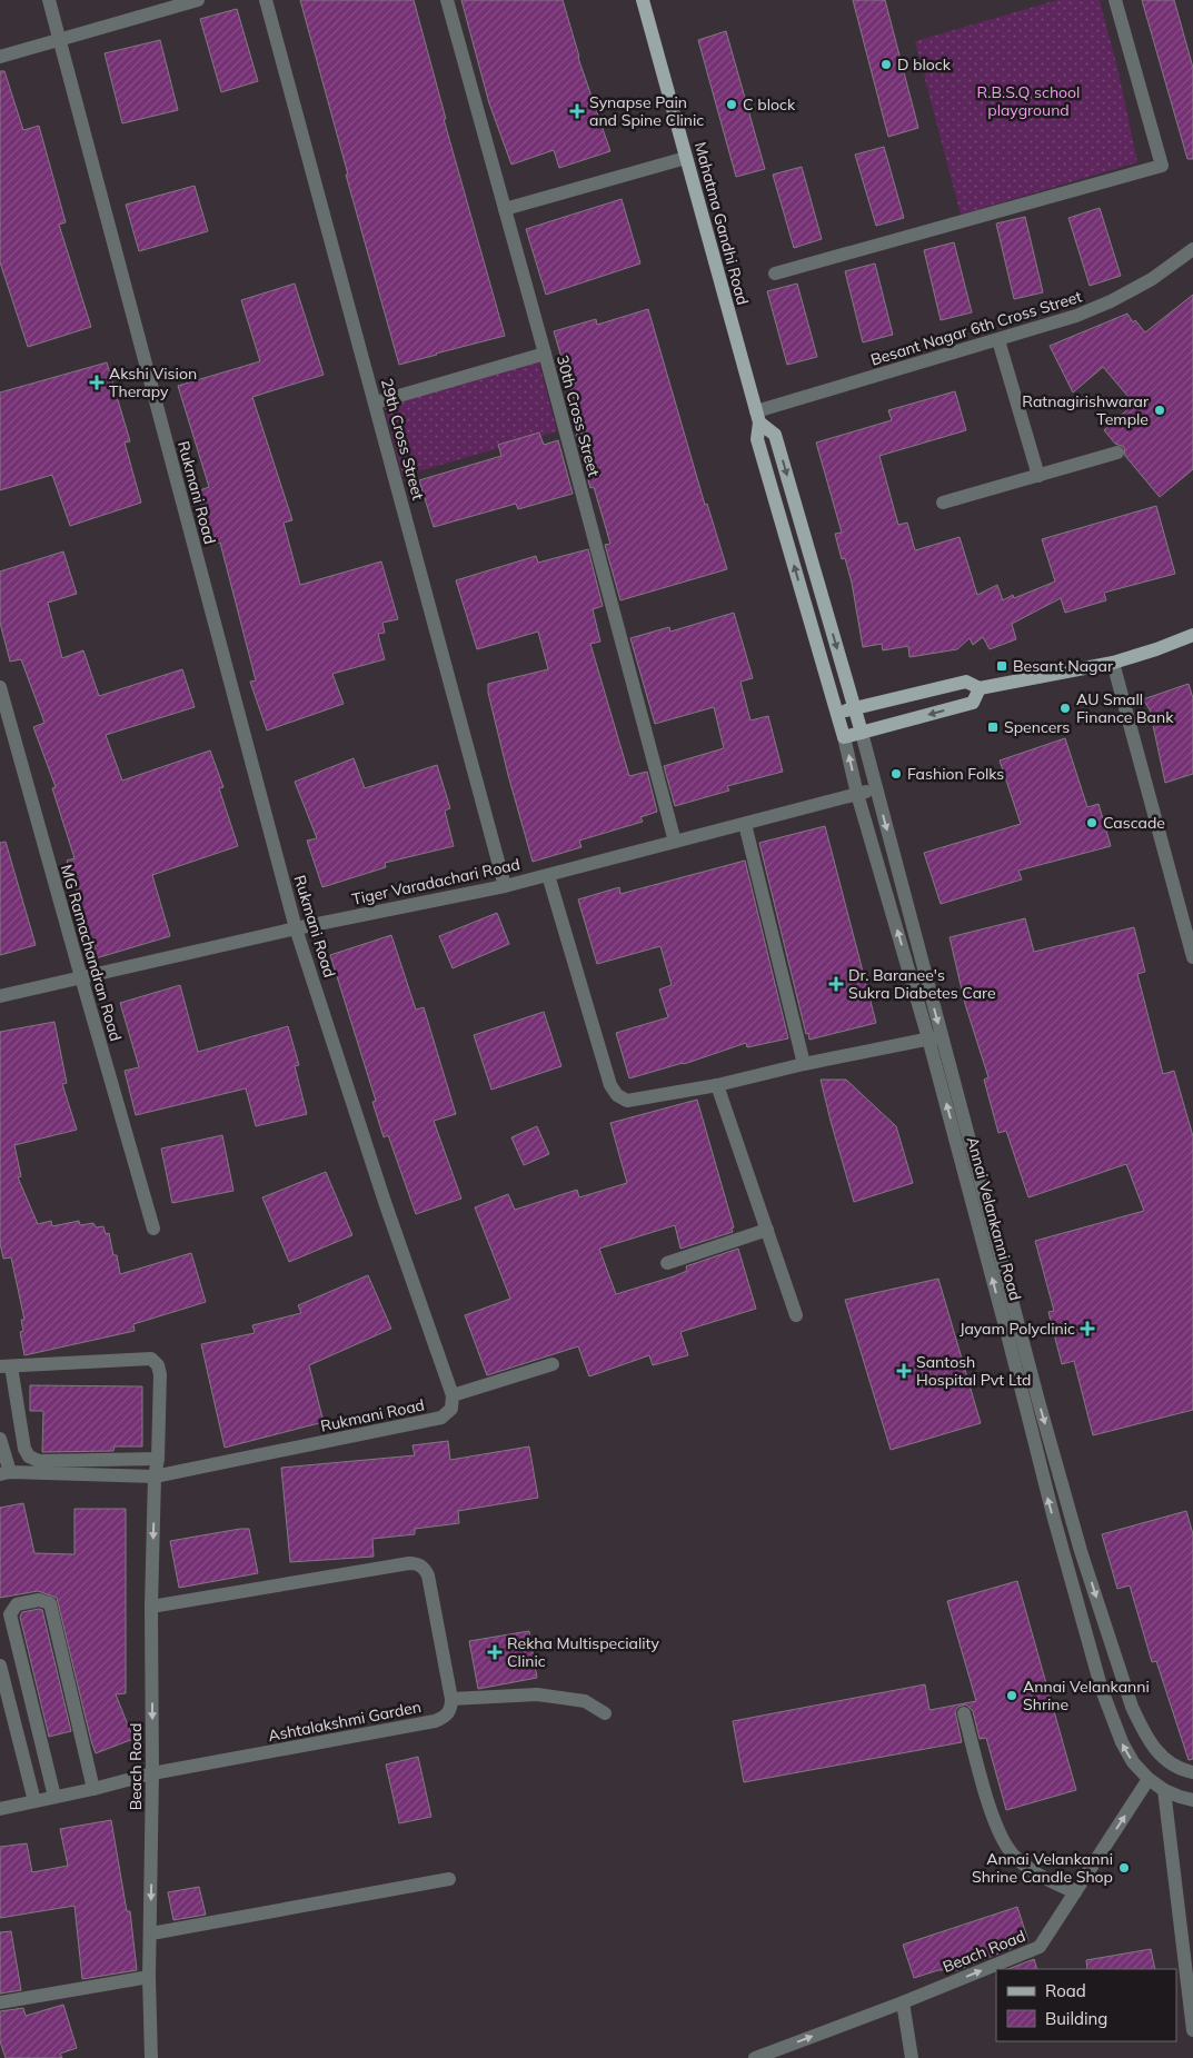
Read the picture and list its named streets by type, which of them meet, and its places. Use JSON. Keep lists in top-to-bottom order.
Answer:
{
  "streets": {
    "main road": ["Mahatma Gandhi Road"],
    "street": [
      "Besant Nagar 6th Cross Street",
      "30th Cross Street",
      "29th Cross Street",
      "Rukmani Road",
      "Tiger Varadachari Road",
      "MG Ramachandran Road",
      "Annai Velankanni Road",
      "Ashtalakshmi Garden",
      "Beach Road"
    ]
  },
  "crossings": [
    ["Mahatma Gandhi Road", "Besant Nagar 6th Cross Street"],
    ["Mahatma Gandhi Road", "Annai Velankanni Road"],
    ["30th Cross Street", "Tiger Varadachari Road"],
    ["29th Cross Street", "Tiger Varadachari Road"],
    ["Rukmani Road", "Tiger Varadachari Road"],
    ["Rukmani Road", "Beach Road"],
    ["Tiger Varadachari Road", "MG Ramachandran Road"],
    ["Tiger Varadachari Road", "Annai Velankanni Road"],
    ["Annai Velankanni Road", "Beach Road"],
    ["Ashtalakshmi Garden", "Beach Road"]
  ],
  "parks": ["R.B.S.Q school playground"],
  "places": {
    "other": [
      "D block",
      "C block",
      "Ratnagirishwarar Temple",
      "AU Small Finance Bank",
      "Fashion Folks",
      "Cascade",
      "Annai Velankanni Shrine",
      "Annai Velankanni Shrine Candle Shop"
    ],
    "health": [
      "Synapse Pain and Spine Clinic",
      "Akshi Vision Therapy",
      "Dr. Baranee's Sukra Diabetes Care",
      "Jayam Polyclinic",
      "Santosh Hospital Pvt Ltd",
      "Rekha Multispeciality Clinic"
    ],
    "transit": ["Besant Nagar", "Spencers"]
  },
  "legend": ["Road", "Building"]
}
